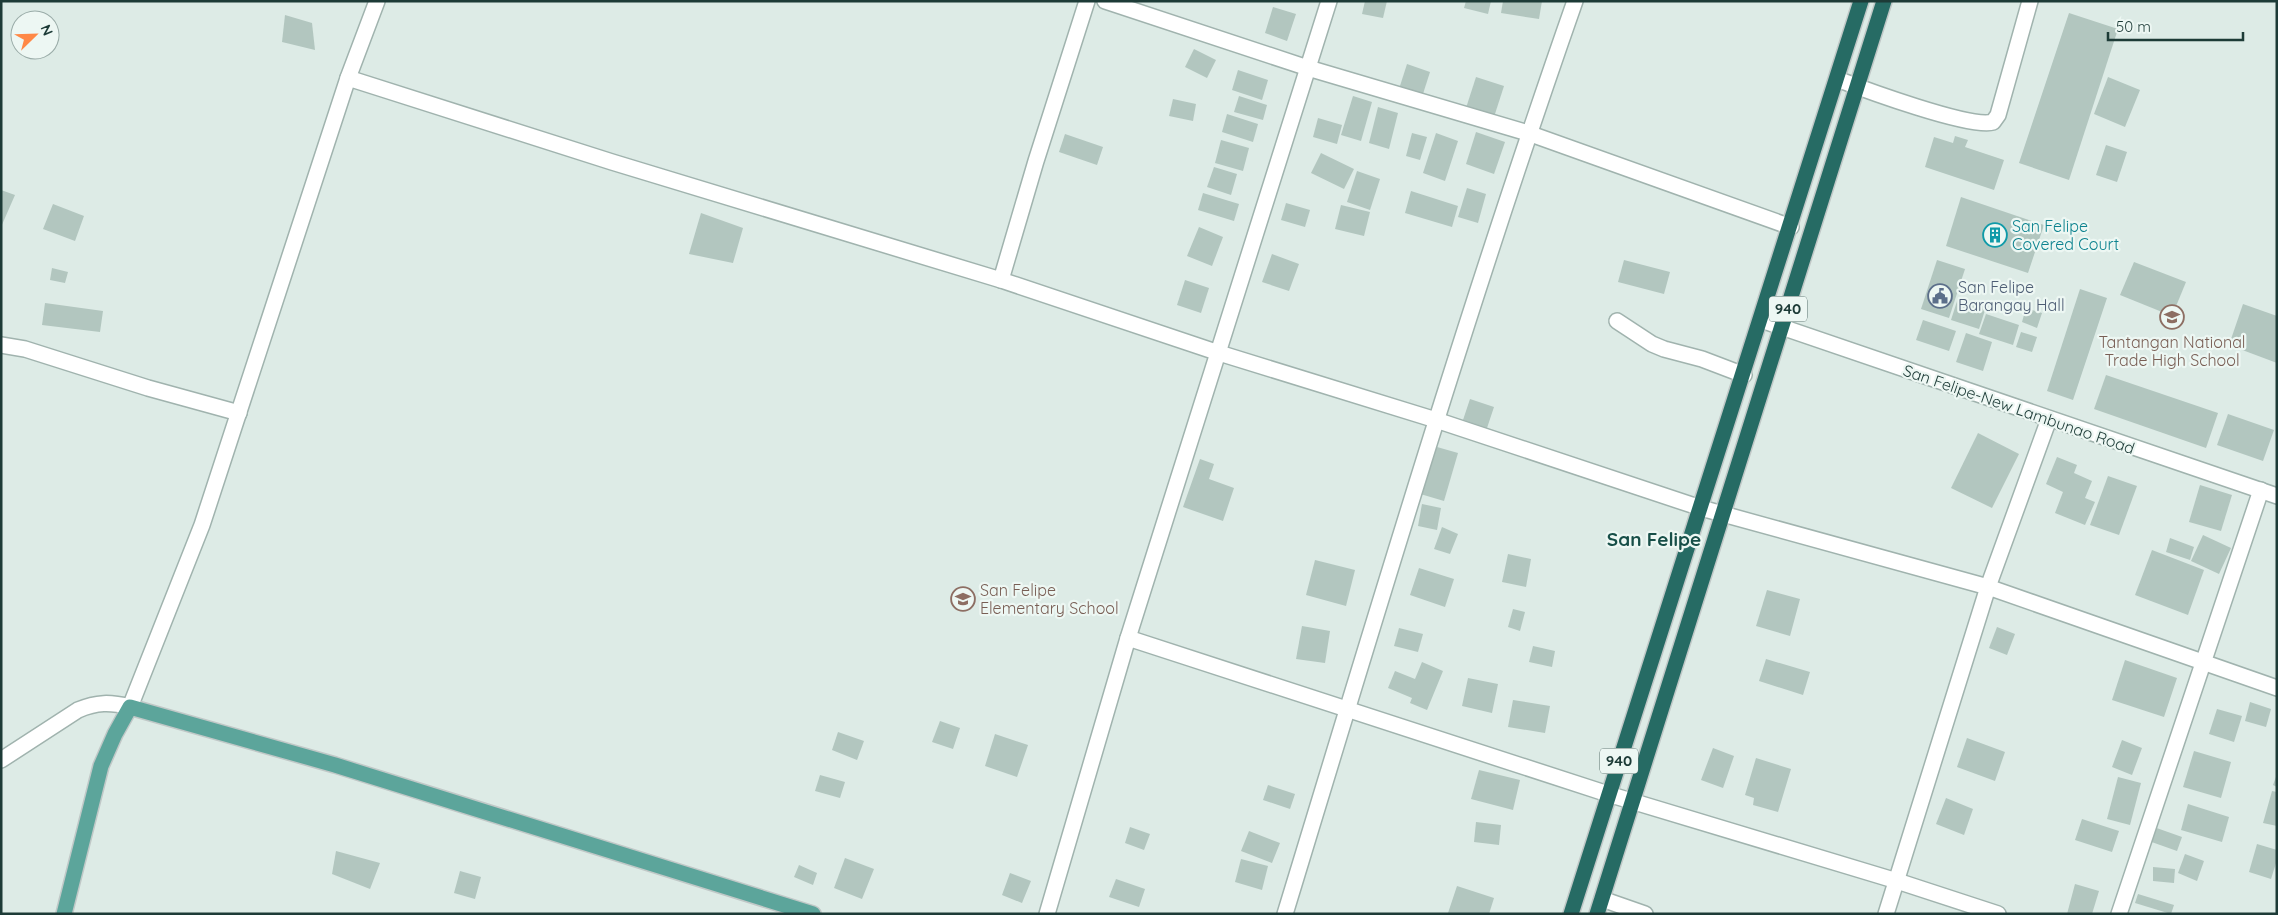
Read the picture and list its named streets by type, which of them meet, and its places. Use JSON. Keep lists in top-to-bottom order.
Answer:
{
  "streets": {
    "highway": ["940"],
    "street": ["San Felipe-New Lambunao Road"]
  },
  "crossings": [
    ["940", "San Felipe-New Lambunao Road"]
  ],
  "districts": ["San Felipe"],
  "places": {
    "building": ["San Felipe Covered Court"],
    "public building": ["San Felipe Barangay Hall"],
    "school or university": ["Tantangan National Trade High School", "San Felipe Elementary School"]
  },
  "scale_bar": "50 m",
  "north": "top right"
}
